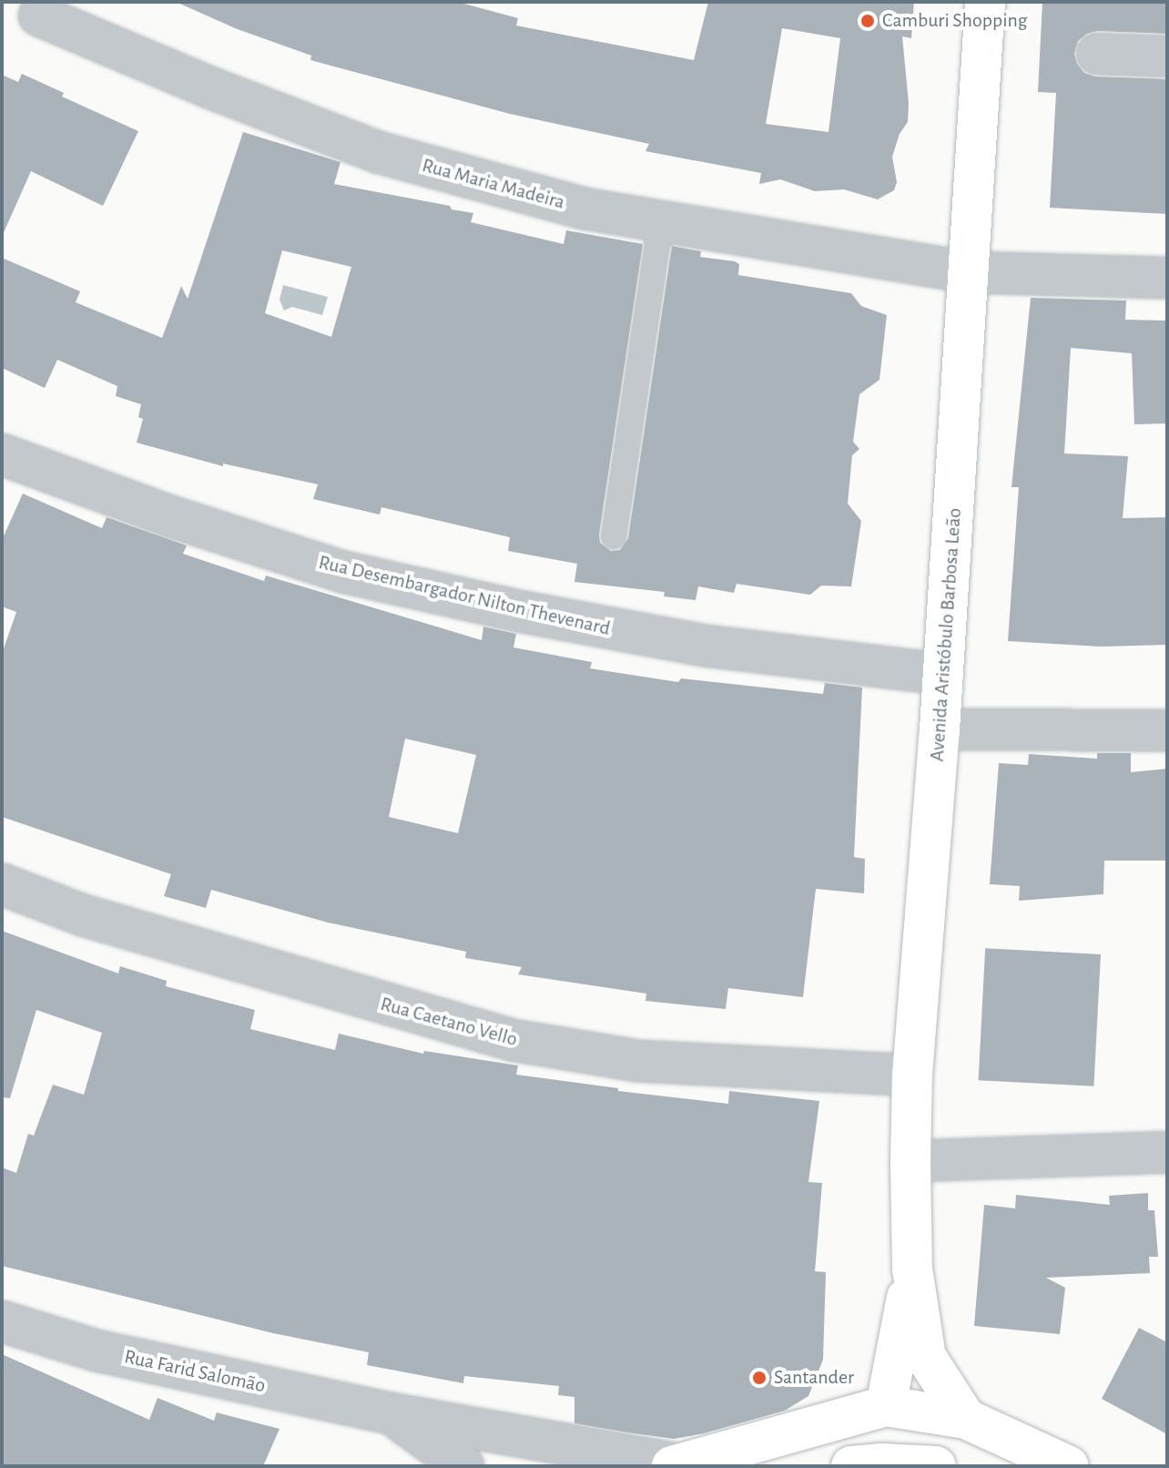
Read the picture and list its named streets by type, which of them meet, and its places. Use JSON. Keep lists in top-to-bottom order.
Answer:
{
  "streets": {
    "street": [
      "Rua Maria Madeira",
      "Rua Desembargador Nilton Thevenard",
      "Avenida Aristóbulo Barbosa Leão",
      "Rua Caetano Vello",
      "Rua Farid Salomão"
    ]
  },
  "crossings": [
    ["Rua Maria Madeira", "Avenida Aristóbulo Barbosa Leão"],
    ["Rua Desembargador Nilton Thevenard", "Avenida Aristóbulo Barbosa Leão"],
    ["Avenida Aristóbulo Barbosa Leão", "Rua Caetano Vello"]
  ],
  "places": ["Camburi Shopping", "Santander"]
}
